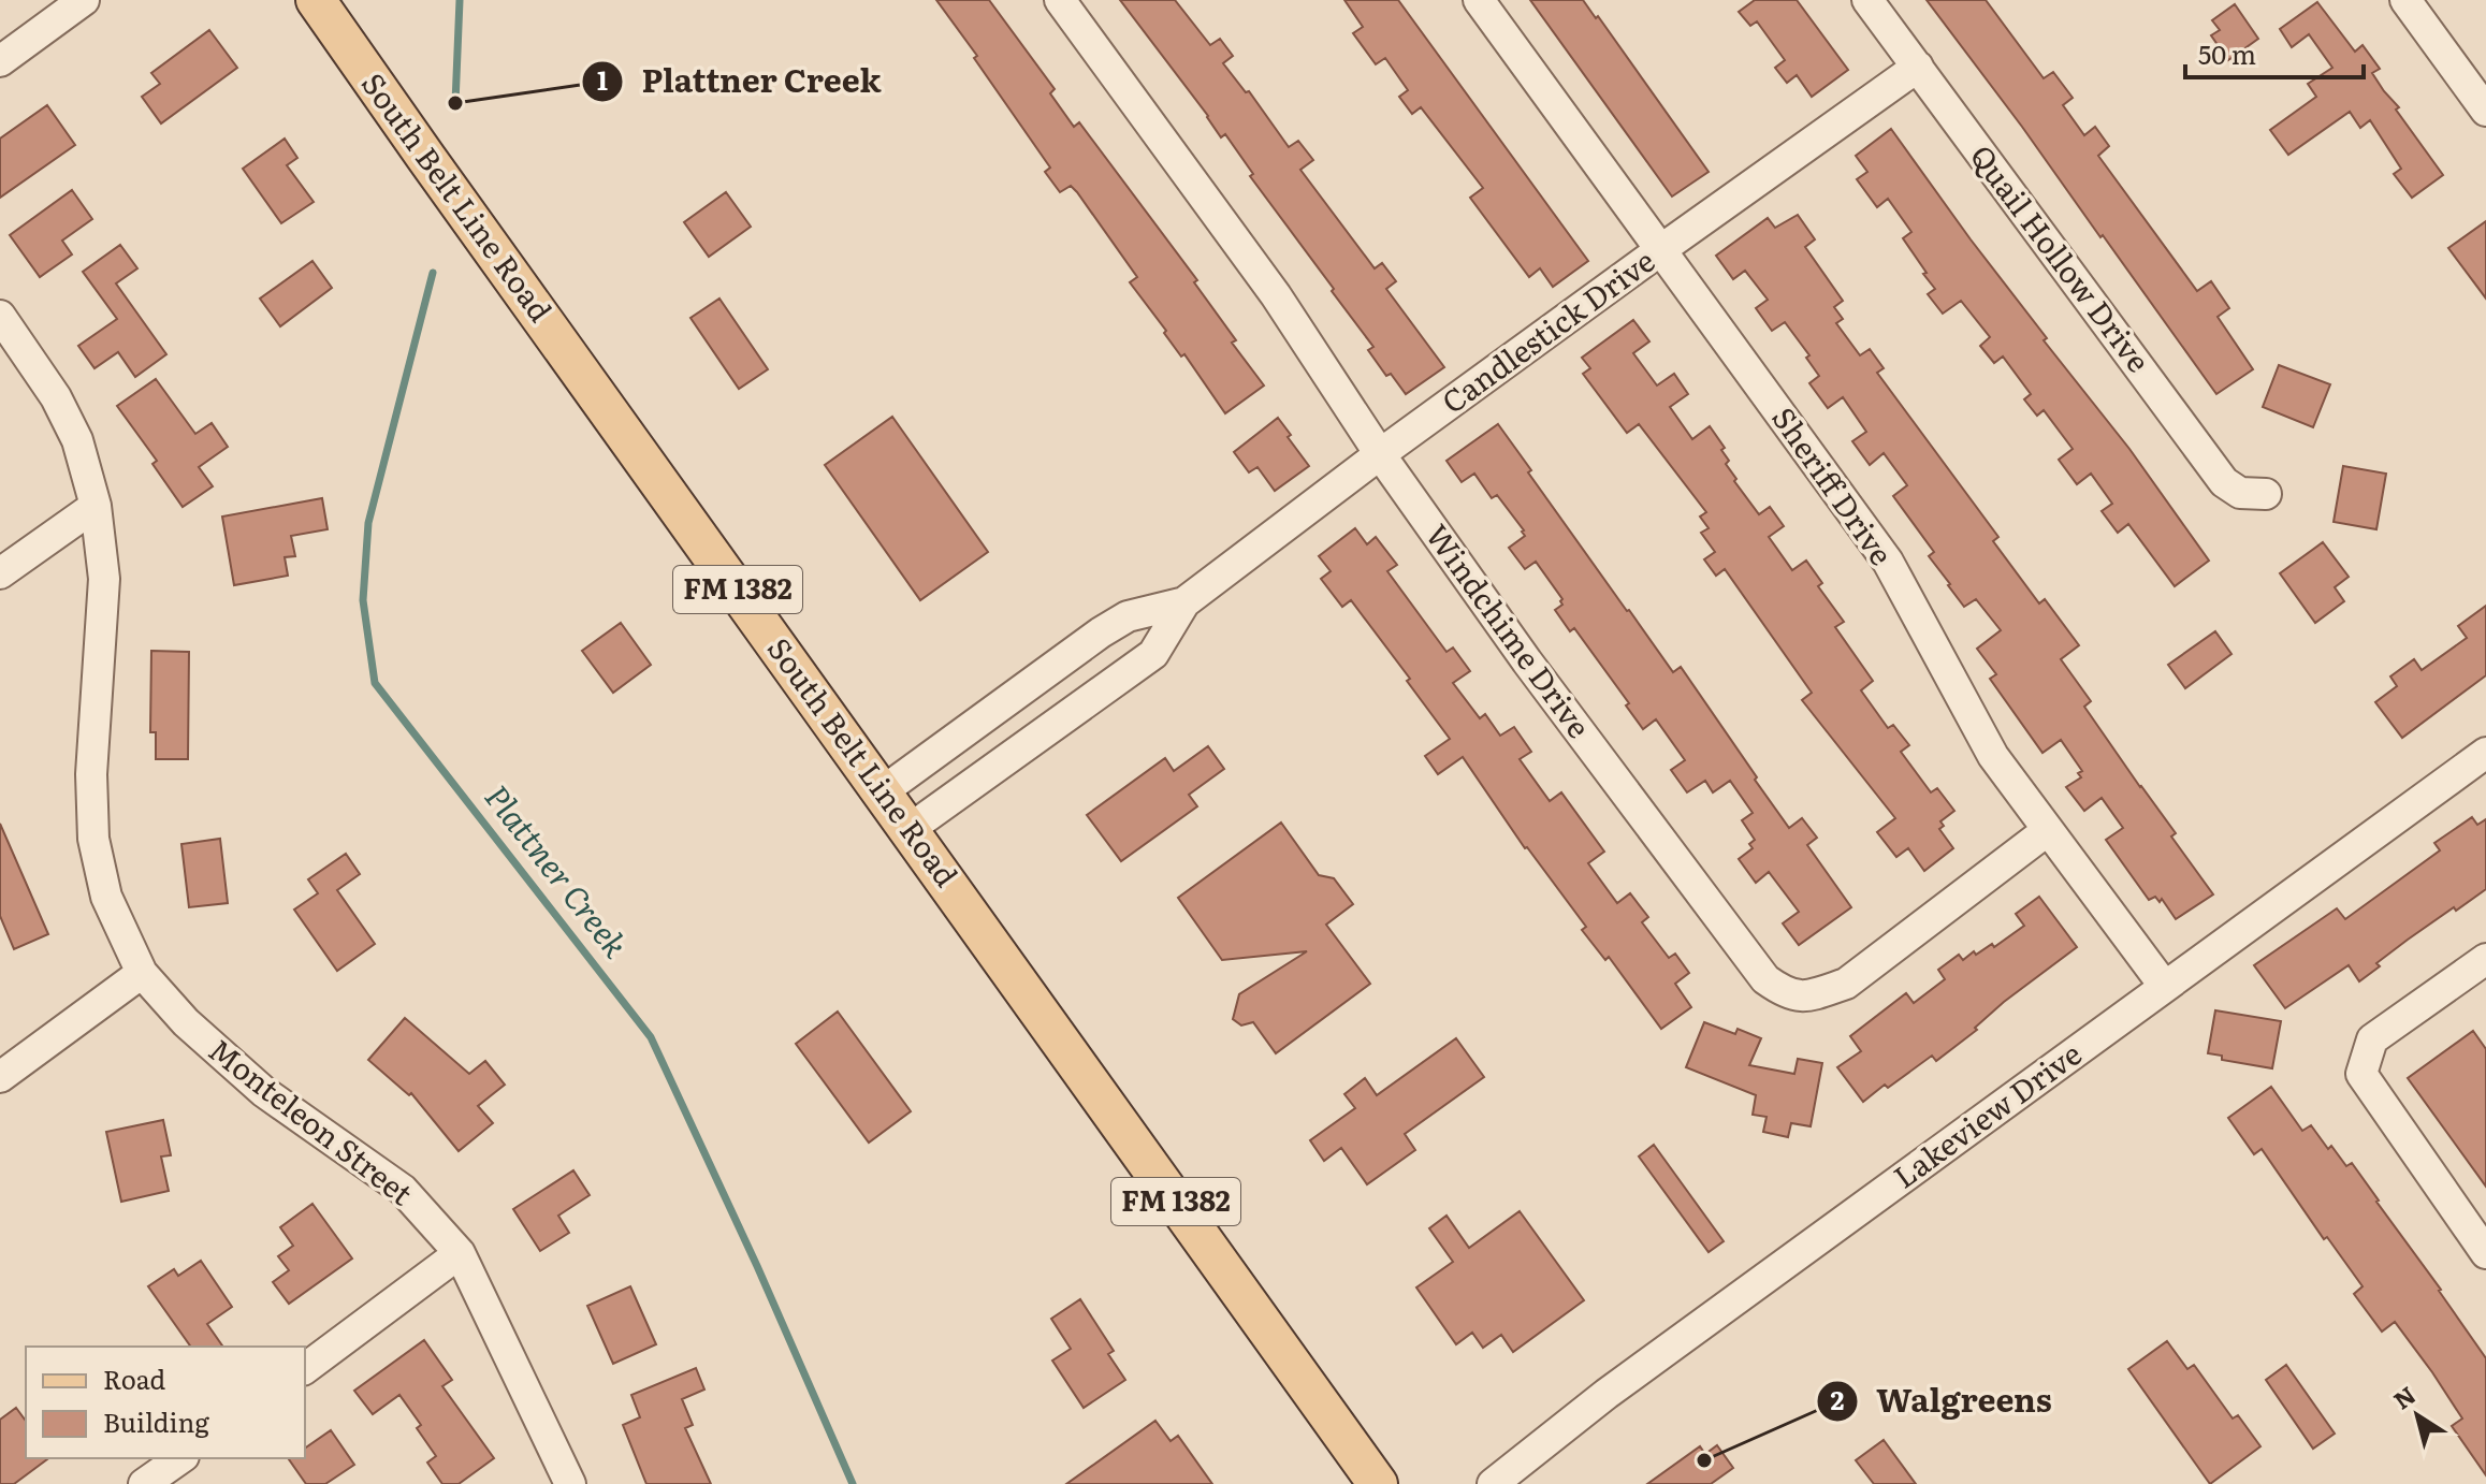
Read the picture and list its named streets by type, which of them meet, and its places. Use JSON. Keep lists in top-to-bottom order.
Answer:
{
  "streets": {
    "main road": ["South Belt Line Road", "FM 1382"],
    "street": [
      "Quail Hollow Drive",
      "Candlestick Drive",
      "Sheriff Drive",
      "Windchime Drive",
      "Lakeview Drive",
      "Monteleon Street"
    ]
  },
  "crossings": [
    ["South Belt Line Road", "Candlestick Drive"],
    ["Quail Hollow Drive", "Candlestick Drive"],
    ["Candlestick Drive", "Sheriff Drive"],
    ["Candlestick Drive", "Windchime Drive"],
    ["Sheriff Drive", "Windchime Drive"],
    ["Sheriff Drive", "Lakeview Drive"]
  ],
  "water": ["Plattner Creek"],
  "places": ["Plattner Creek", "Walgreens"],
  "legend": ["Road", "Building"],
  "scale_bar": "50 m",
  "north": "top left"
}
